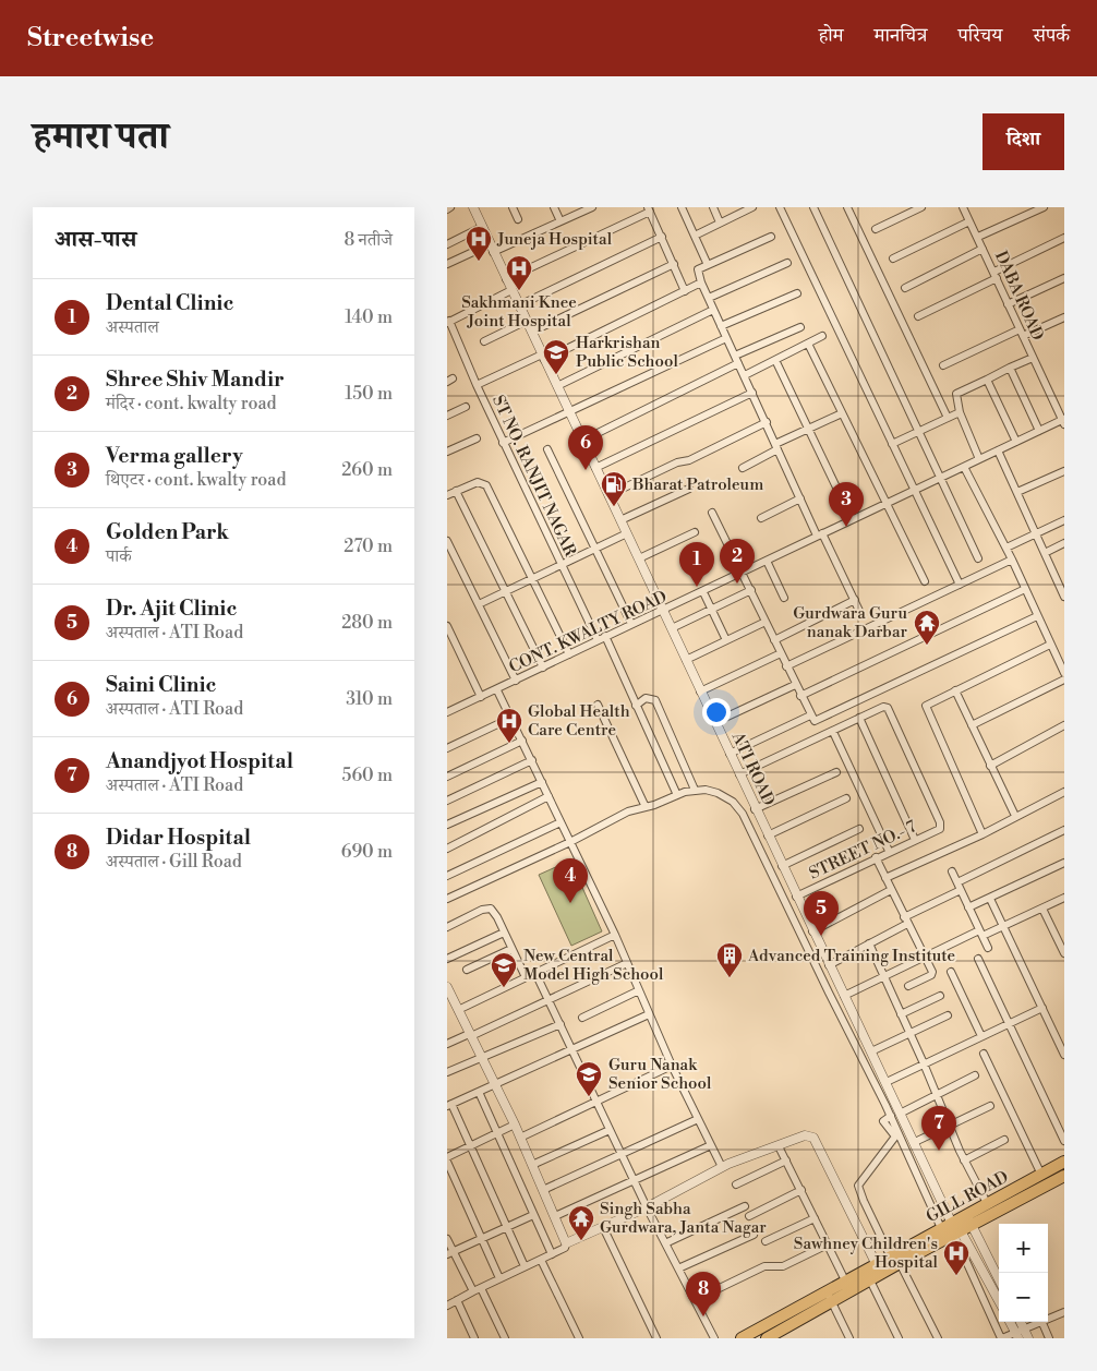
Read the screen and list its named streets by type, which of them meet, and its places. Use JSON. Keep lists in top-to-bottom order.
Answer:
{
  "streets": {
    "main road": ["GILL ROAD"],
    "street": [
      "DABA ROAD",
      "ST NO. RANJIT NAGAR",
      "CONT. KWALTY ROAD",
      "ATI ROAD",
      "STREET NO.- 7"
    ]
  },
  "crossings": [
    ["DABA ROAD", "CONT. KWALTY ROAD"],
    ["ST NO. RANJIT NAGAR", "CONT. KWALTY ROAD"],
    ["CONT. KWALTY ROAD", "ATI ROAD"],
    ["ATI ROAD", "STREET NO.- 7"],
    ["ATI ROAD", "GILL ROAD"]
  ],
  "places": {
    "hospital": [
      "Juneja Hospital",
      "Sakhmani Knee Joint Hospital",
      "Global Health Care Centre",
      "Sawhney Children's Hospital"
    ],
    "school or university": ["Harkrishan Public School", "New Central Model High School", "Guru Nanak Senior School"],
    "fuel station": ["Bharat Patroleum"],
    "temple": ["Gurdwara Guru nanak Darbar", "Singh Sabha Gurdwara, Janta Nagar"],
    "building": ["Advanced Training Institute"]
  },
  "page": {
    "header": "Streetwise",
    "nav": [
      "होम",
      "मानचित्र",
      "परिचय",
      "संपर्क"
    ],
    "title": "हमारा पता",
    "buttons": "दिशा",
    "heading": ["आस-पास", "8 नतीजे"],
    "list": [
      {
        "mark": "1",
        "name": "Dental Clinic",
        "note": "अस्पताल",
        "value": "140 m"
      },
      {
        "mark": "2",
        "name": "Shree Shiv Mandir",
        "note": "मंदिर · cont. kwalty road",
        "value": "150 m"
      },
      {
        "mark": "3",
        "name": "Verma gallery",
        "note": "थिएटर · cont. kwalty road",
        "value": "260 m"
      },
      {
        "mark": "4",
        "name": "Golden Park",
        "note": "पार्क",
        "value": "270 m"
      },
      {
        "mark": "5",
        "name": "Dr. Ajit Clinic",
        "note": "अस्पताल · ATI Road",
        "value": "280 m"
      },
      {
        "mark": "6",
        "name": "Saini Clinic",
        "note": "अस्पताल · ATI Road",
        "value": "310 m"
      },
      {
        "mark": "7",
        "name": "Anandjyot Hospital",
        "note": "अस्पताल · ATI Road",
        "value": "560 m"
      },
      {
        "mark": "8",
        "name": "Didar Hospital",
        "note": "अस्पताल · Gill Road",
        "value": "690 m"
      }
    ],
    "pins": [
      "6",
      "3",
      "2",
      "1",
      "4",
      "5",
      "7",
      "8"
    ],
    "map_buttons": ["+", "−"]
  }
}
